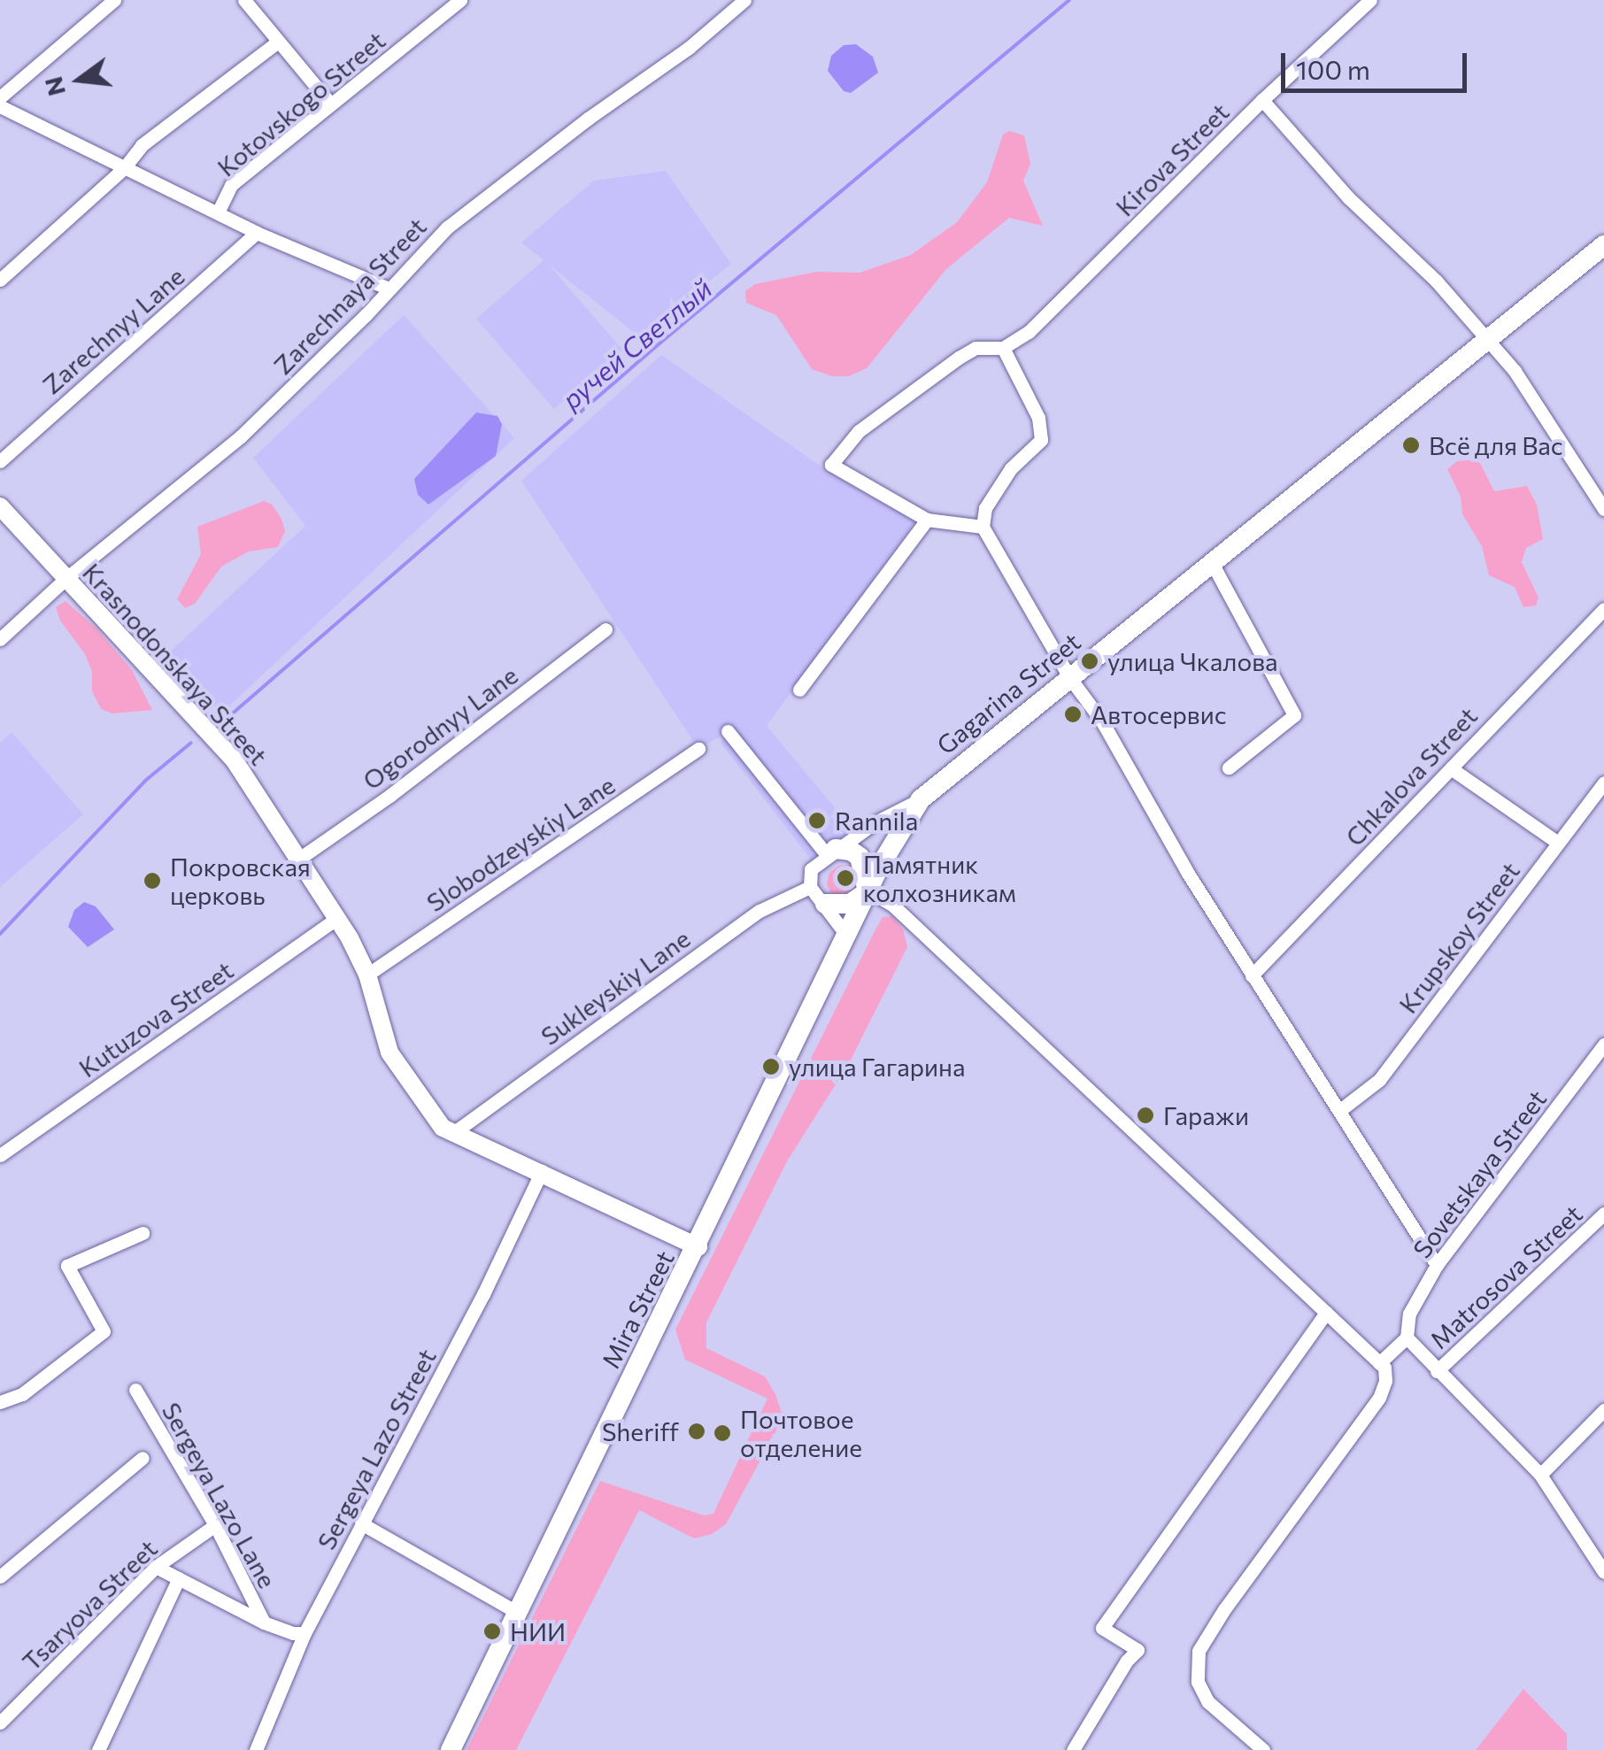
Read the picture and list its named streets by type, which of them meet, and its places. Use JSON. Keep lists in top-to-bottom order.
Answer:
{
  "streets": {
    "main road": ["Gagarina Street", "Mira Street"],
    "street": [
      "Kotovskogo Street",
      "Kirova Street",
      "Zarechnaya Street",
      "Zarechnyy Lane",
      "Krasnodonskaya Street",
      "Ogorodnyy Lane",
      "Chkalova Street",
      "Slobodzeyskiy Lane",
      "Krupskoy Street",
      "Sukleyskiy Lane",
      "Kutuzova Street",
      "Sovetskaya Street",
      "Matrosova Street",
      "Sergeya Lazo Street",
      "Sergeya Lazo Lane",
      "Tsaryova Street"
    ]
  },
  "crossings": [
    ["Zarechnaya Street", "Krasnodonskaya Street"],
    ["Krasnodonskaya Street", "Ogorodnyy Lane"],
    ["Krasnodonskaya Street", "Slobodzeyskiy Lane"],
    ["Krasnodonskaya Street", "Sukleyskiy Lane"],
    ["Krasnodonskaya Street", "Kutuzova Street"],
    ["Krasnodonskaya Street", "Mira Street"],
    ["Krasnodonskaya Street", "Sergeya Lazo Street"],
    ["Gagarina Street", "Sukleyskiy Lane"],
    ["Gagarina Street", "Mira Street"],
    ["Sukleyskiy Lane", "Mira Street"],
    ["Sergeya Lazo Lane", "Tsaryova Street"]
  ],
  "water": ["ручей Светлый"],
  "places": [
    "Всё для Вас",
    "улица Чкалова",
    "Автосервис",
    "Rannila",
    "Памятник колхозникам",
    "Покровская церковь",
    "улица Гагарина",
    "Гаражи",
    "Sheriff",
    "Почтовое отделение",
    "НИИ"
  ],
  "scale_bar": "100 m",
  "north": "left"
}
